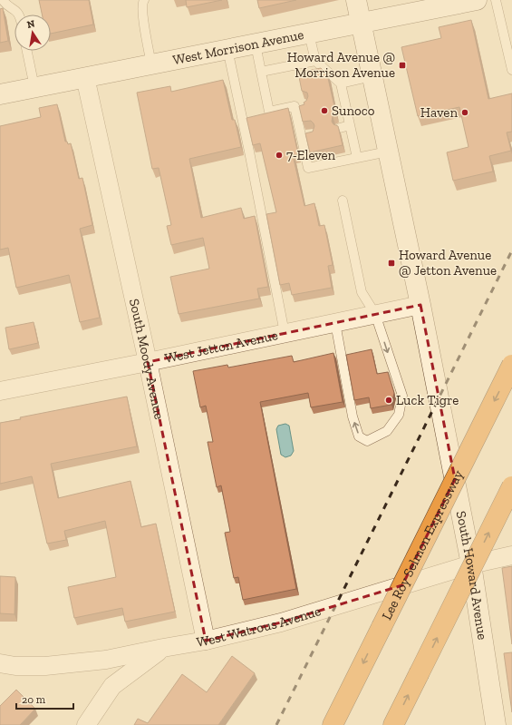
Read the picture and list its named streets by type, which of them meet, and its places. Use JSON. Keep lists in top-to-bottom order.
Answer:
{
  "streets": {
    "highway": ["Lee Roy Selmon Expressway"],
    "main road": ["West Morrison Avenue", "South Howard Avenue"],
    "street": ["West Jetton Avenue", "South Moody Avenue", "West Watrous Avenue"]
  },
  "crossings": [
    ["West Morrison Avenue", "South Moody Avenue"],
    ["West Morrison Avenue", "South Howard Avenue"],
    ["West Jetton Avenue", "South Moody Avenue"],
    ["West Jetton Avenue", "South Howard Avenue"],
    ["South Moody Avenue", "West Watrous Avenue"],
    ["South Howard Avenue", "West Watrous Avenue"]
  ],
  "places": {
    "transit": ["Howard Avenue @ Morrison Avenue", "Howard Avenue @ Jetton Avenue"],
    "other": [
      "Sunoco",
      "Haven",
      "7-Eleven",
      "Luck Tigre"
    ]
  },
  "scale_bar": "20 m",
  "north": "top"
}
